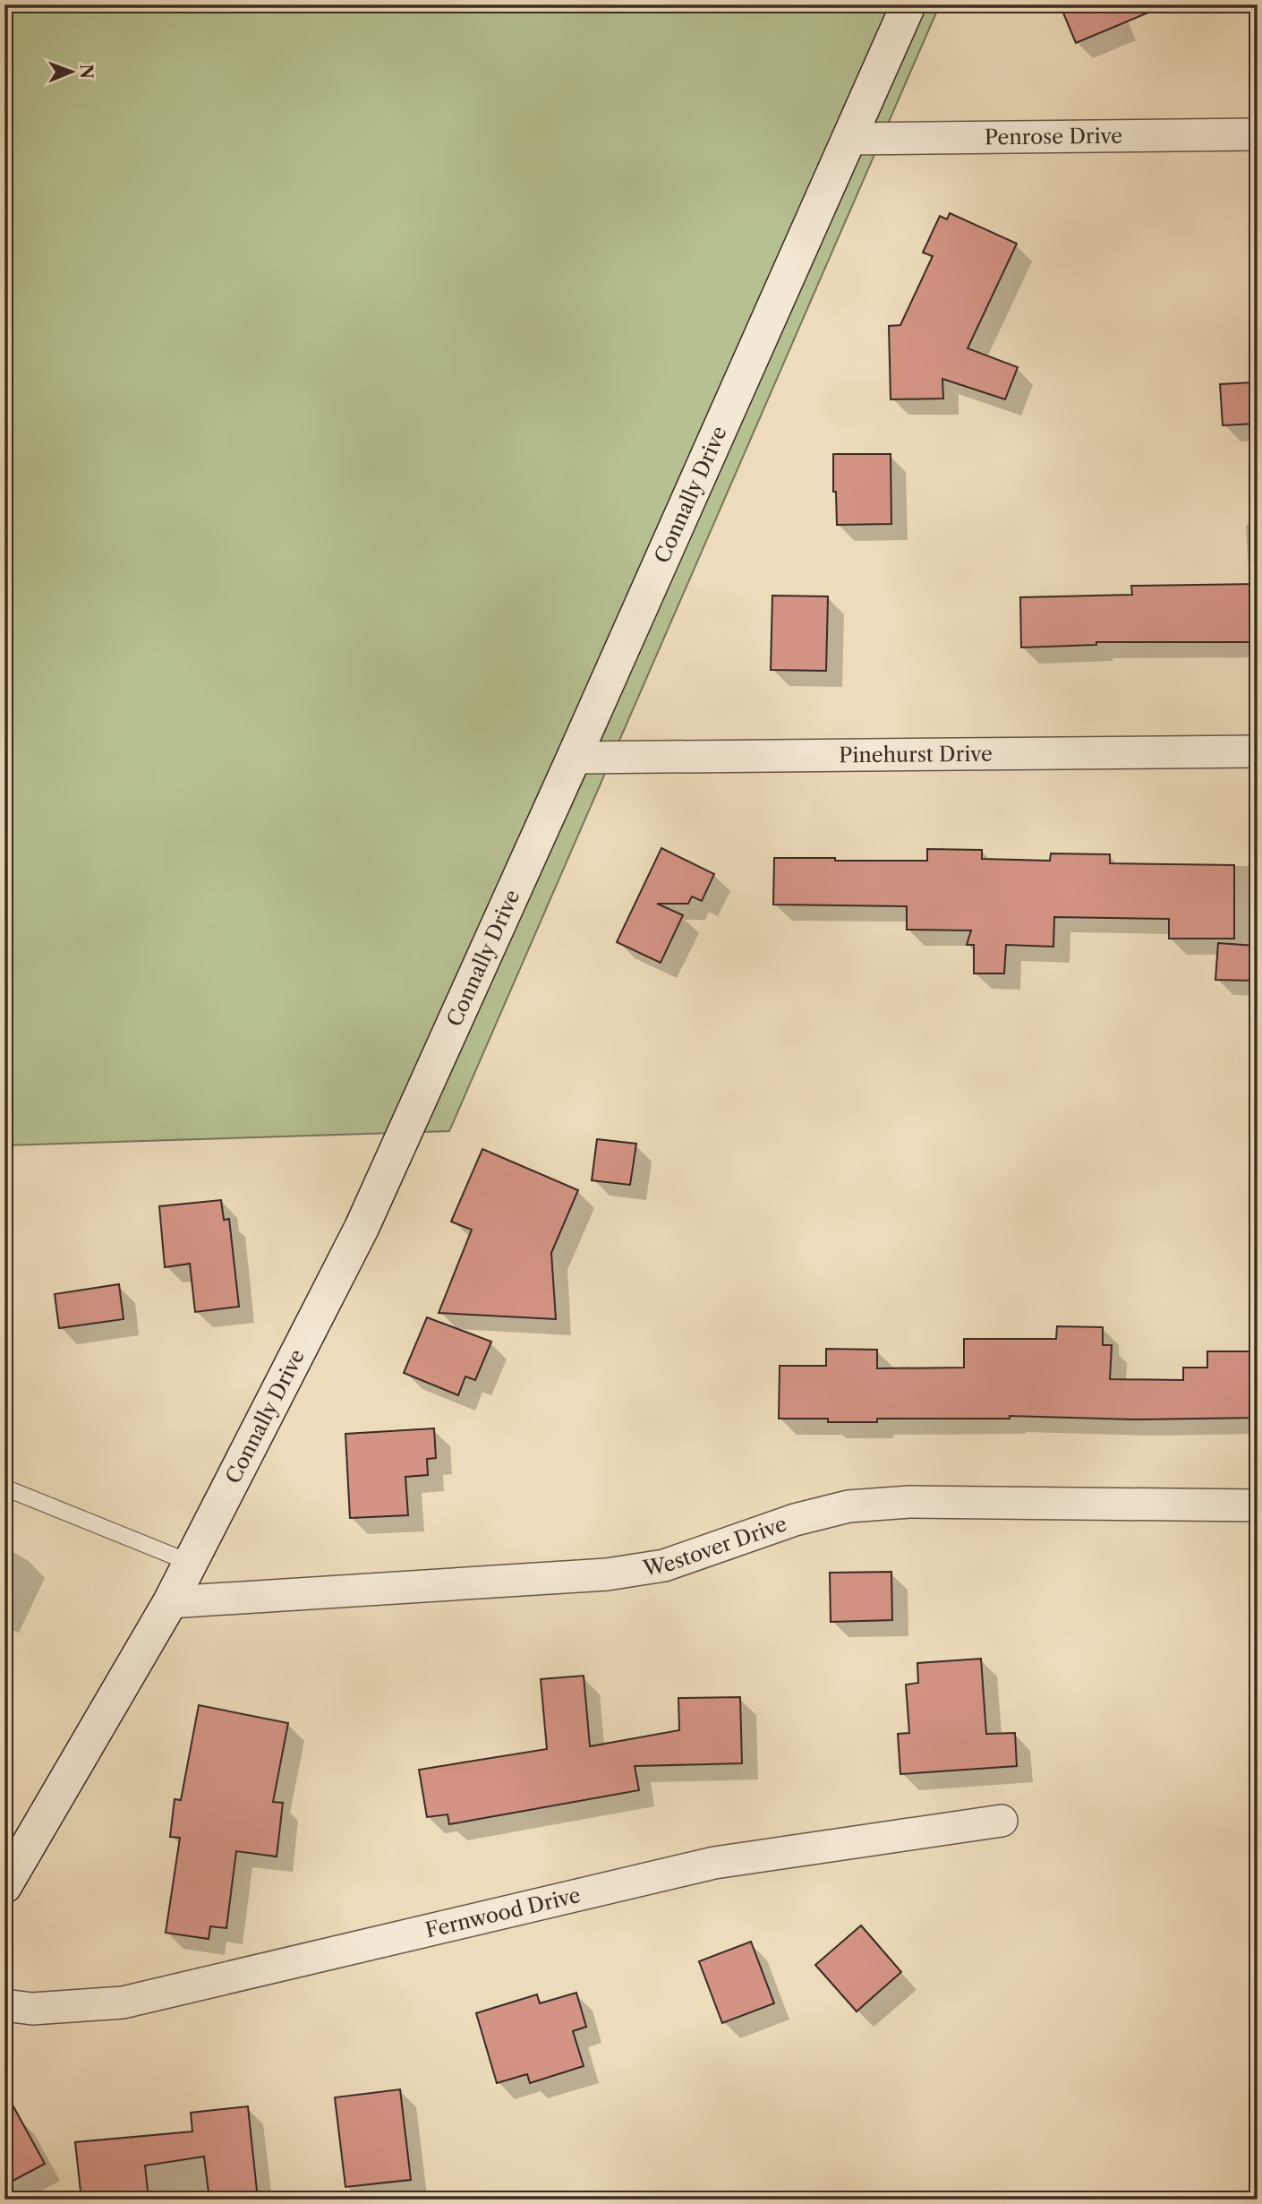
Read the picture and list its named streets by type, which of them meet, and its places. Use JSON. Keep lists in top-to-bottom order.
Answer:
{
  "streets": {
    "street": [
      "Penrose Drive",
      "Connally Drive",
      "Pinehurst Drive",
      "Westover Drive",
      "Fernwood Drive"
    ]
  },
  "crossings": [
    ["Penrose Drive", "Connally Drive"],
    ["Connally Drive", "Pinehurst Drive"],
    ["Connally Drive", "Westover Drive"]
  ],
  "north": "right"
}
